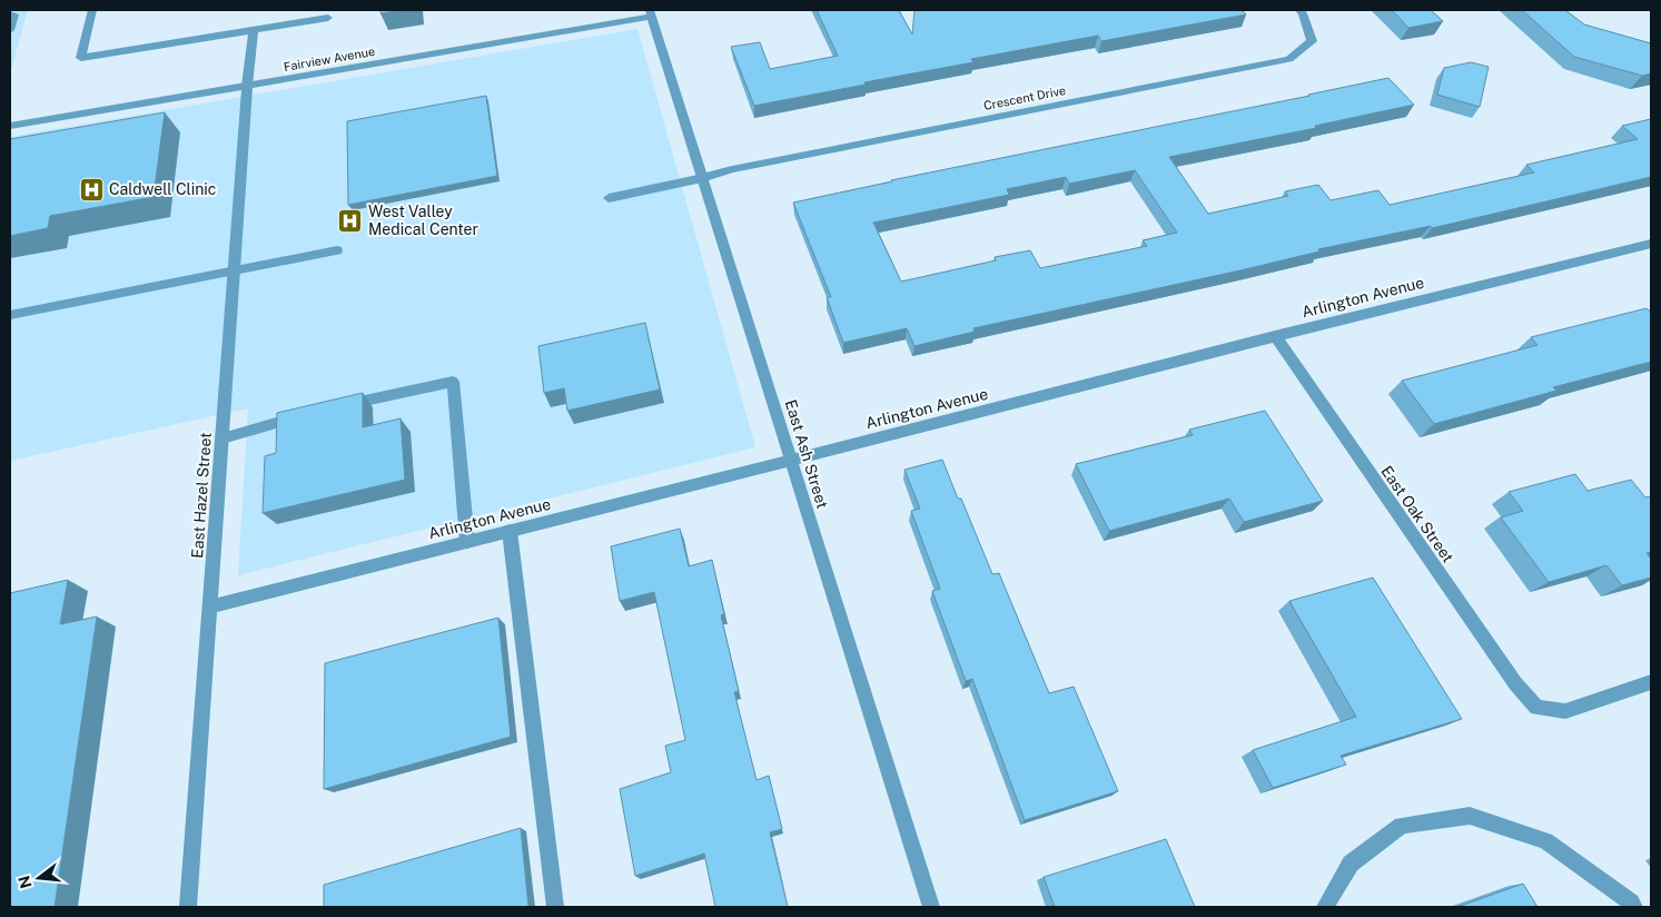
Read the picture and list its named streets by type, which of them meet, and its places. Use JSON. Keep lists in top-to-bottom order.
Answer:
{
  "streets": {
    "street": [
      "Fairview Avenue",
      "Crescent Drive",
      "Arlington Avenue",
      "East Ash Street",
      "East Hazel Street",
      "East Oak Street"
    ]
  },
  "crossings": [
    ["Fairview Avenue", "East Ash Street"],
    ["Fairview Avenue", "East Hazel Street"],
    ["Crescent Drive", "East Ash Street"],
    ["Arlington Avenue", "East Ash Street"],
    ["Arlington Avenue", "East Hazel Street"],
    ["Arlington Avenue", "East Oak Street"]
  ],
  "places": {
    "hospital": ["Caldwell Clinic", "West Valley Medical Center"]
  },
  "north": "left"
}
